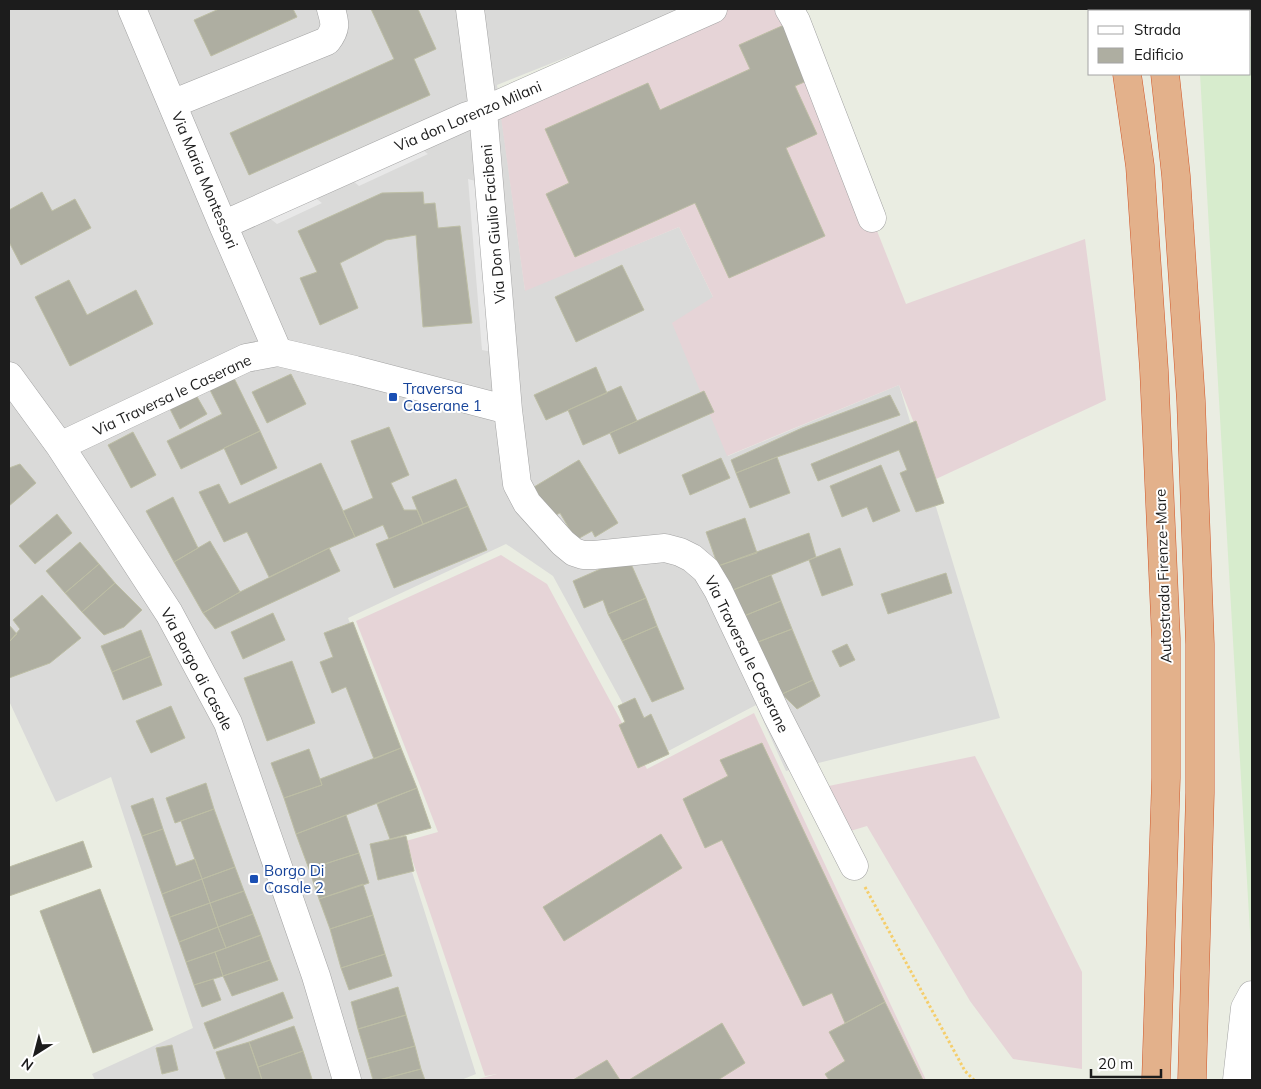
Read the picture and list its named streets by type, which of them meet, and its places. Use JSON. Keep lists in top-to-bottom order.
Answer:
{
  "streets": {
    "highway": ["Autostrada Firenze-Mare"],
    "street": [
      "Via don Lorenzo Milani",
      "Via Maria Montessori",
      "Via Don Giulio Facibeni",
      "Via Traversa le Caserane",
      "Via Borgo di Casale"
    ]
  },
  "crossings": [
    ["Via don Lorenzo Milani", "Via Maria Montessori"],
    ["Via don Lorenzo Milani", "Via Don Giulio Facibeni"],
    ["Via Maria Montessori", "Via Traversa le Caserane"],
    ["Via Don Giulio Facibeni", "Via Traversa le Caserane"],
    ["Via Traversa le Caserane", "Via Borgo di Casale"]
  ],
  "places": {
    "transit": ["Traversa Caserane 1", "Borgo Di Casale 2"]
  },
  "legend": ["Strada", "Edificio"],
  "scale_bar": "20 m",
  "north": "bottom left"
}
